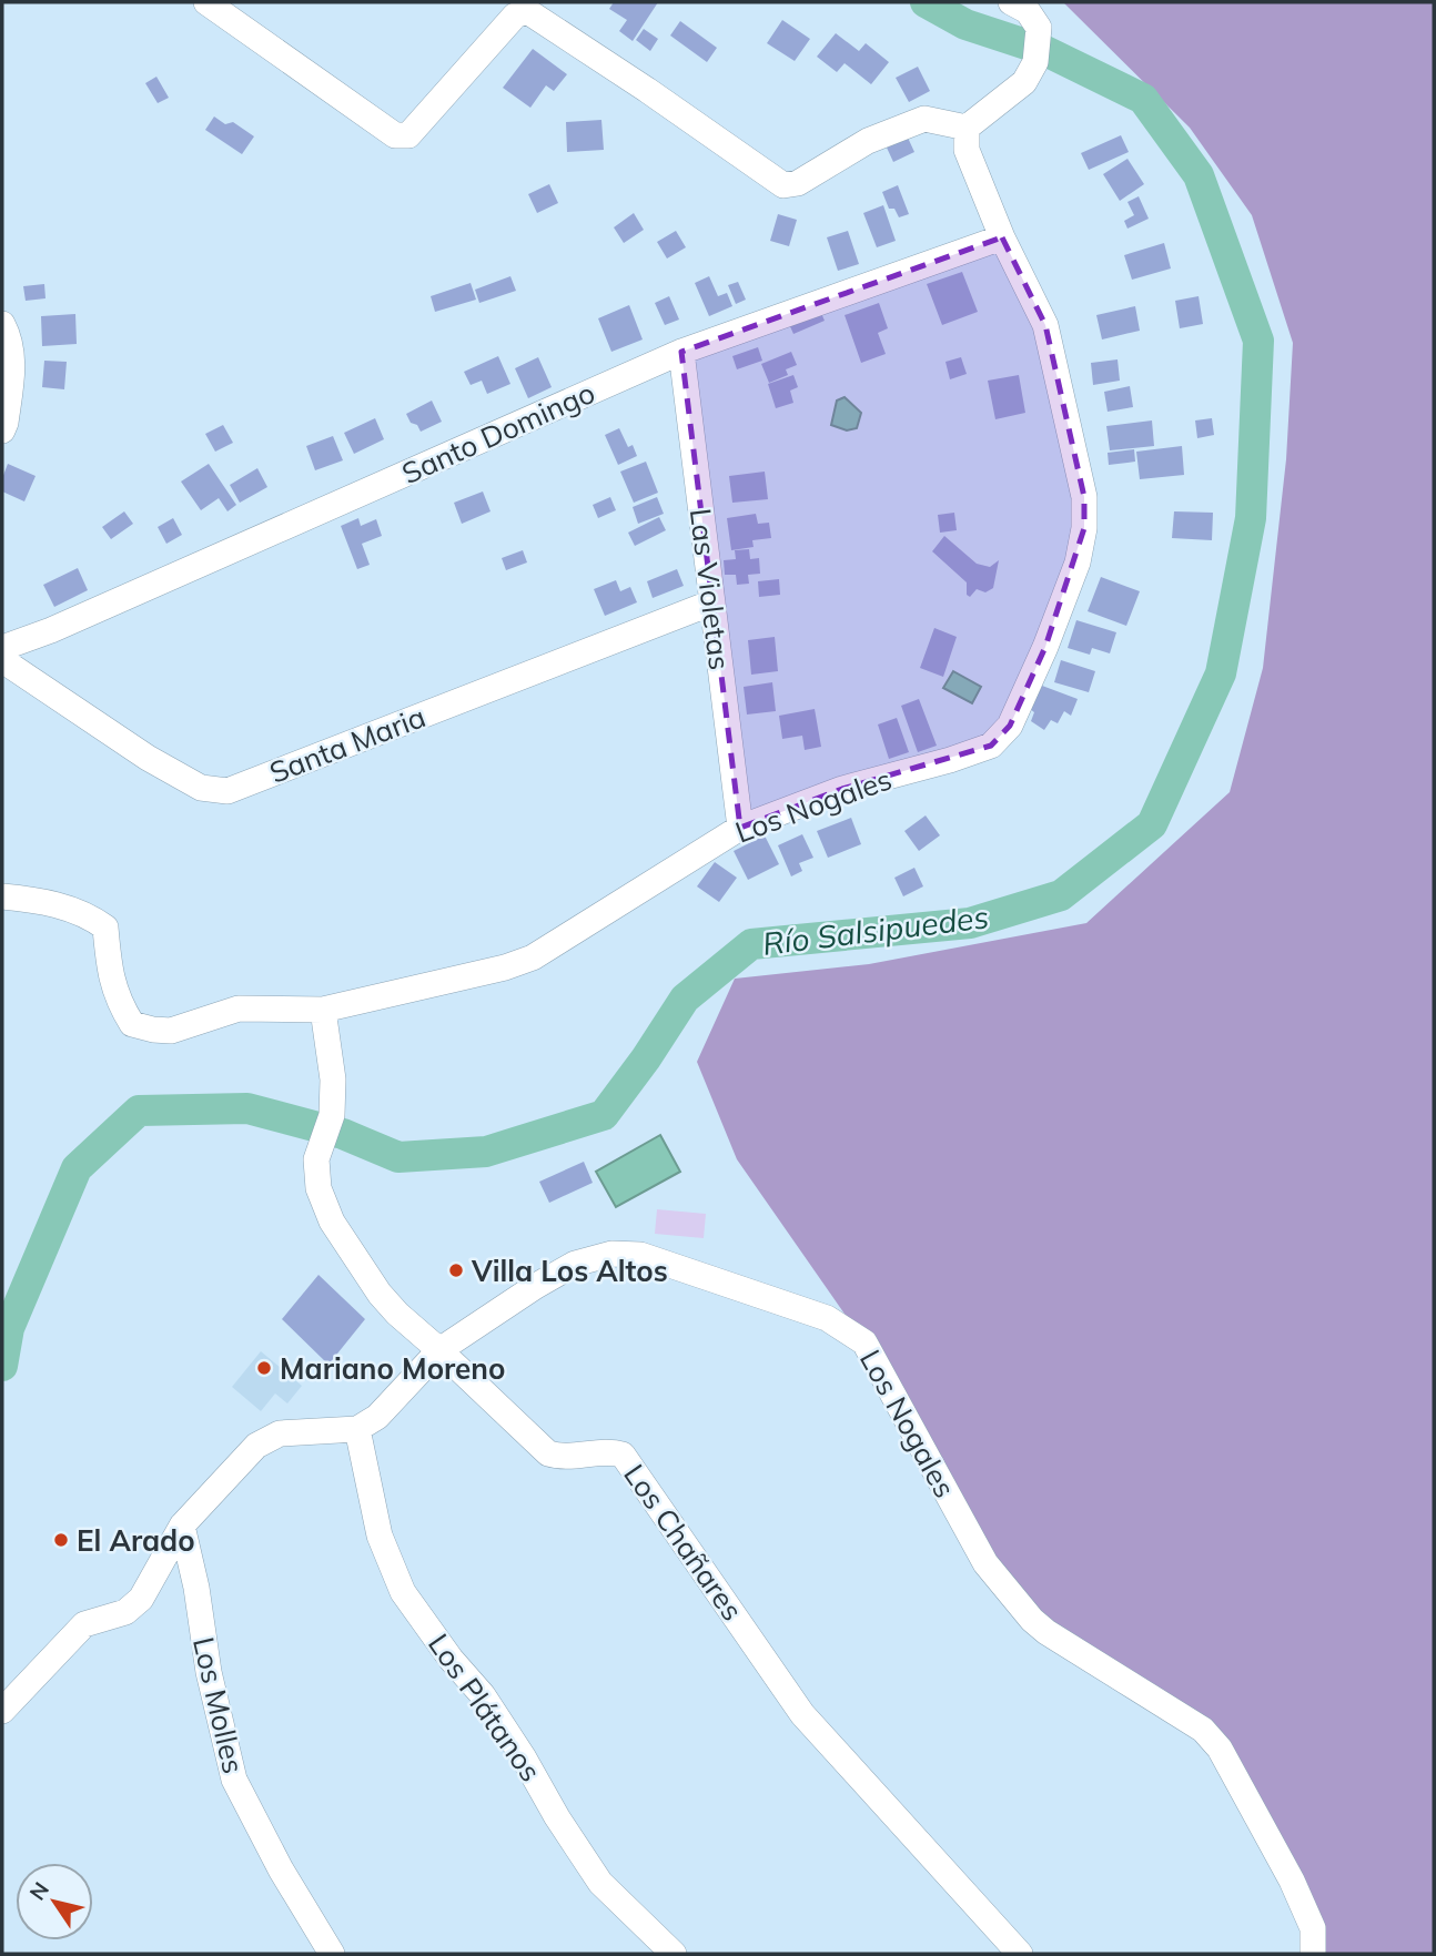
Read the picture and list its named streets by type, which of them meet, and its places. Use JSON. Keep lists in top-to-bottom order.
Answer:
{
  "streets": {
    "street": [
      "Santo Domingo",
      "Las Violetas",
      "Santa Maria",
      "Los Nogales",
      "Los Chañares",
      "Los Molles",
      "Los Plátanos"
    ]
  },
  "crossings": [
    ["Santo Domingo", "Las Violetas"],
    ["Santo Domingo", "Los Nogales"],
    ["Las Violetas", "Santa Maria"],
    ["Las Violetas", "Los Nogales"],
    ["Los Nogales", "Los Chañares"],
    ["Los Nogales", "Los Plátanos"]
  ],
  "water": ["Río Salsipuedes"],
  "places": ["Villa Los Altos", "Mariano Moreno", "El Arado"],
  "north": "top left"
}
